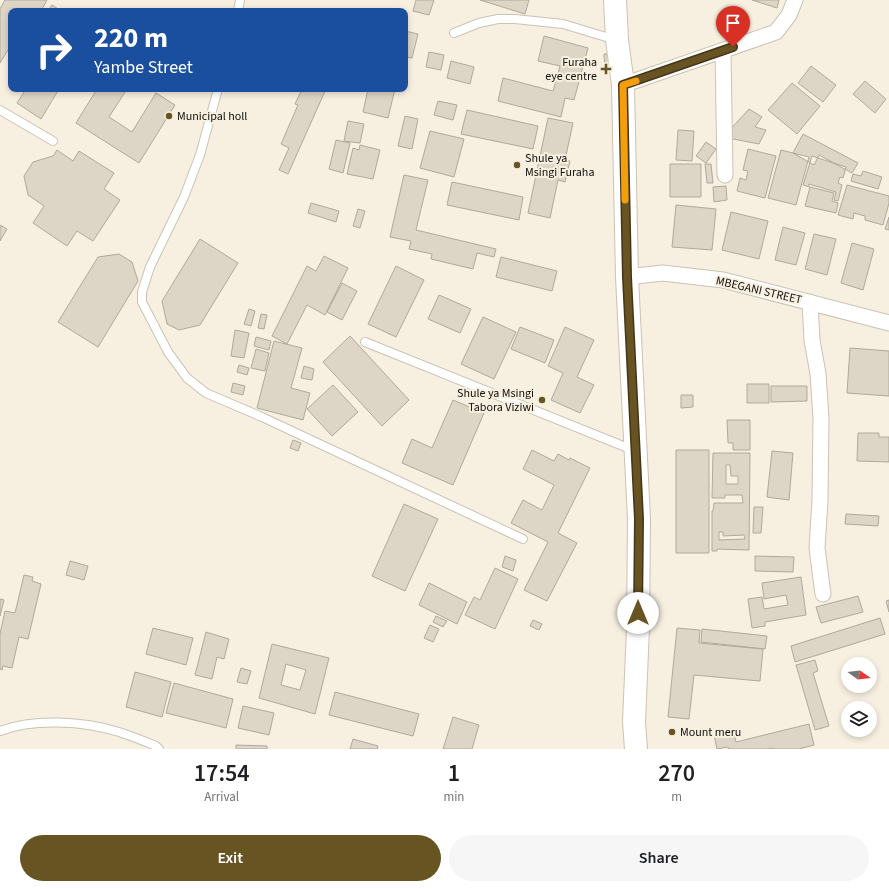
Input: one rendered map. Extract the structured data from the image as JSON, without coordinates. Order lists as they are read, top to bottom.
{
  "streets": {
    "street": ["MBEGANI STREET"]
  },
  "places": {
    "health": ["Furaha eye centre"],
    "other": [
      "Municipal holl",
      "Shule ya Msingi Furaha",
      "Shule ya Msingi Tabora Viziwi",
      "Mount meru"
    ]
  },
  "north": "right",
  "page": {
    "turn": ["220 m", "Yambe Street"],
    "eta": [
      "17:54",
      "Arrival",
      "1",
      "min",
      "270",
      "m"
    ],
    "buttons": ["Exit", "Share"]
  }
}
